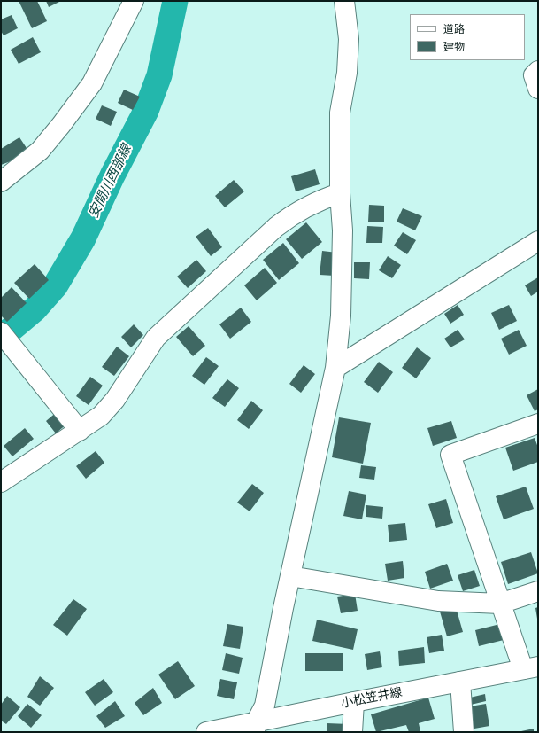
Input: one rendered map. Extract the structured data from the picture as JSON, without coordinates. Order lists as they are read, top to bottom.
{
  "streets": {
    "street": ["小松笠井線"]
  },
  "water": ["安間川西部線"],
  "legend": ["道路", "建物"]
}
